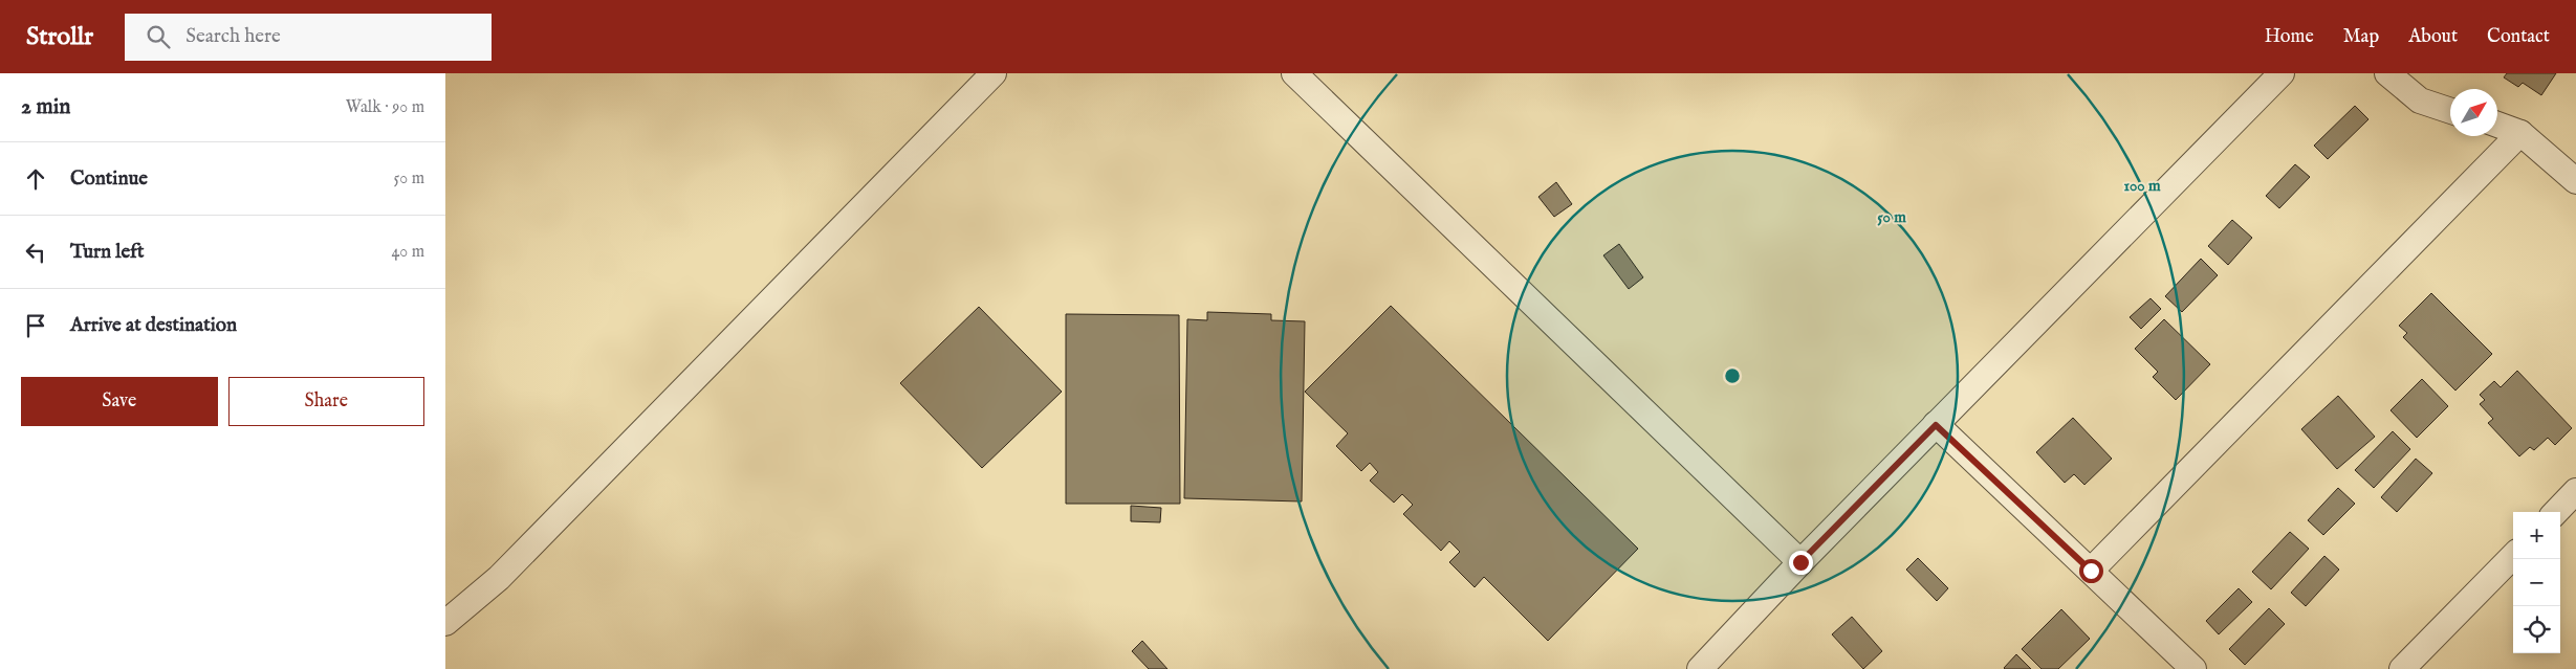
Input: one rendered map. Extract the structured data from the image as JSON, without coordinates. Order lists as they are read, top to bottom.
{
  "north": "top right",
  "page": {
    "header": "Strollr",
    "search": "Search here",
    "nav": [
      "Home",
      "Map",
      "About",
      "Contact"
    ],
    "heading": ["2 min", "Walk · 90 m"],
    "list": [
      ["Continue", "50 m"],
      ["Turn left", "40 m"],
      "Arrive at destination"
    ],
    "buttons": ["Save", "Share"],
    "map_buttons": ["+", "−"]
  },
  "rings": ["100 m", "50 m"]
}
